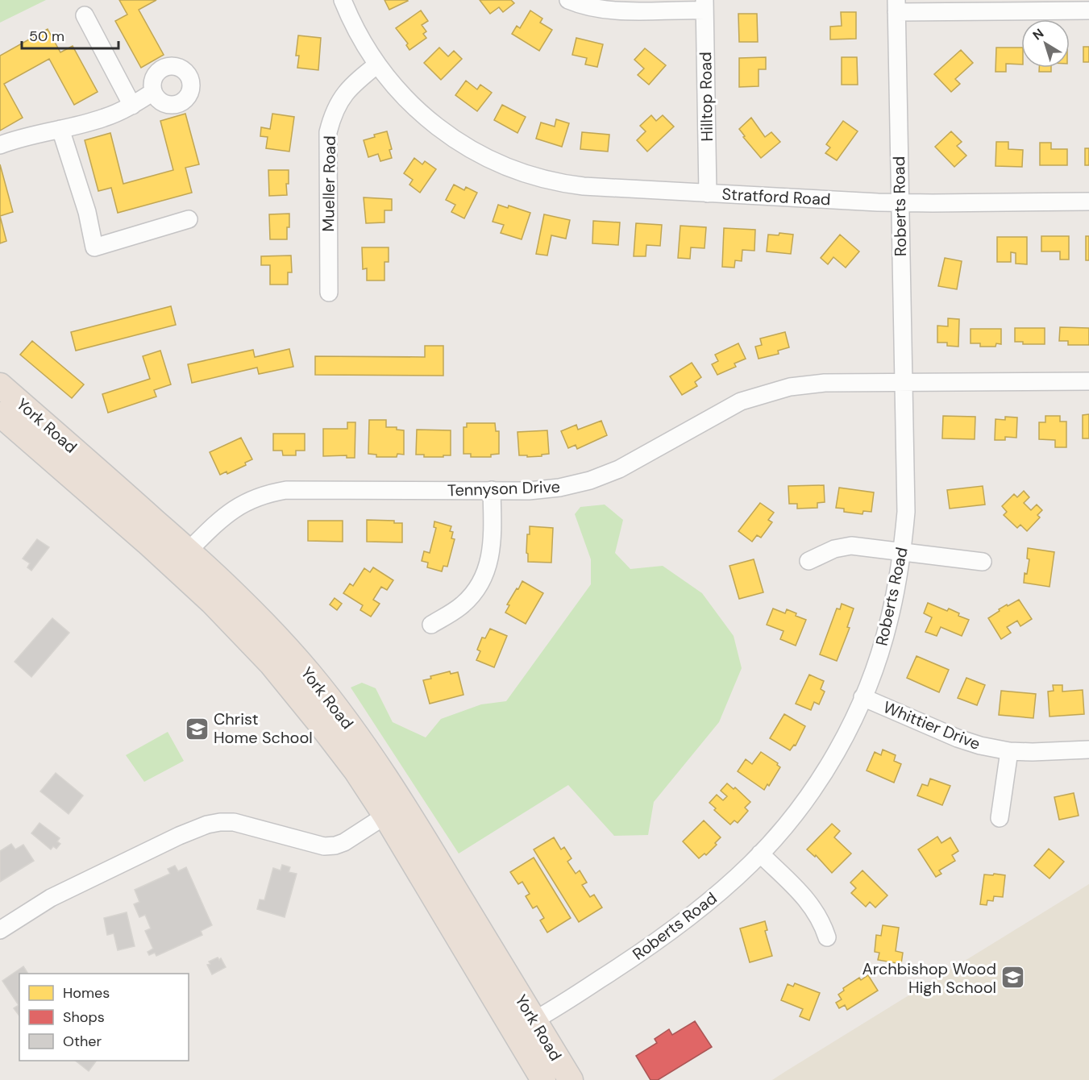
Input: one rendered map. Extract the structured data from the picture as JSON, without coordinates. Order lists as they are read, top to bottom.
{
  "streets": {
    "highway": ["York Road"],
    "street": [
      "Hilltop Road",
      "Mueller Road",
      "Stratford Road",
      "Roberts Road",
      "Tennyson Drive",
      "Whittier Drive"
    ]
  },
  "crossings": [
    ["Hilltop Road", "Stratford Road"],
    ["Mueller Road", "Stratford Road"],
    ["Stratford Road", "Roberts Road"],
    ["Roberts Road", "York Road"],
    ["Roberts Road", "Tennyson Drive"],
    ["Roberts Road", "Whittier Drive"],
    ["York Road", "Tennyson Drive"]
  ],
  "places": {
    "school or university": ["Christ Home School", "Archbishop Wood High School"]
  },
  "legend": ["Homes", "Shops", "Other"],
  "scale_bar": "50 m",
  "north": "top left"
}
